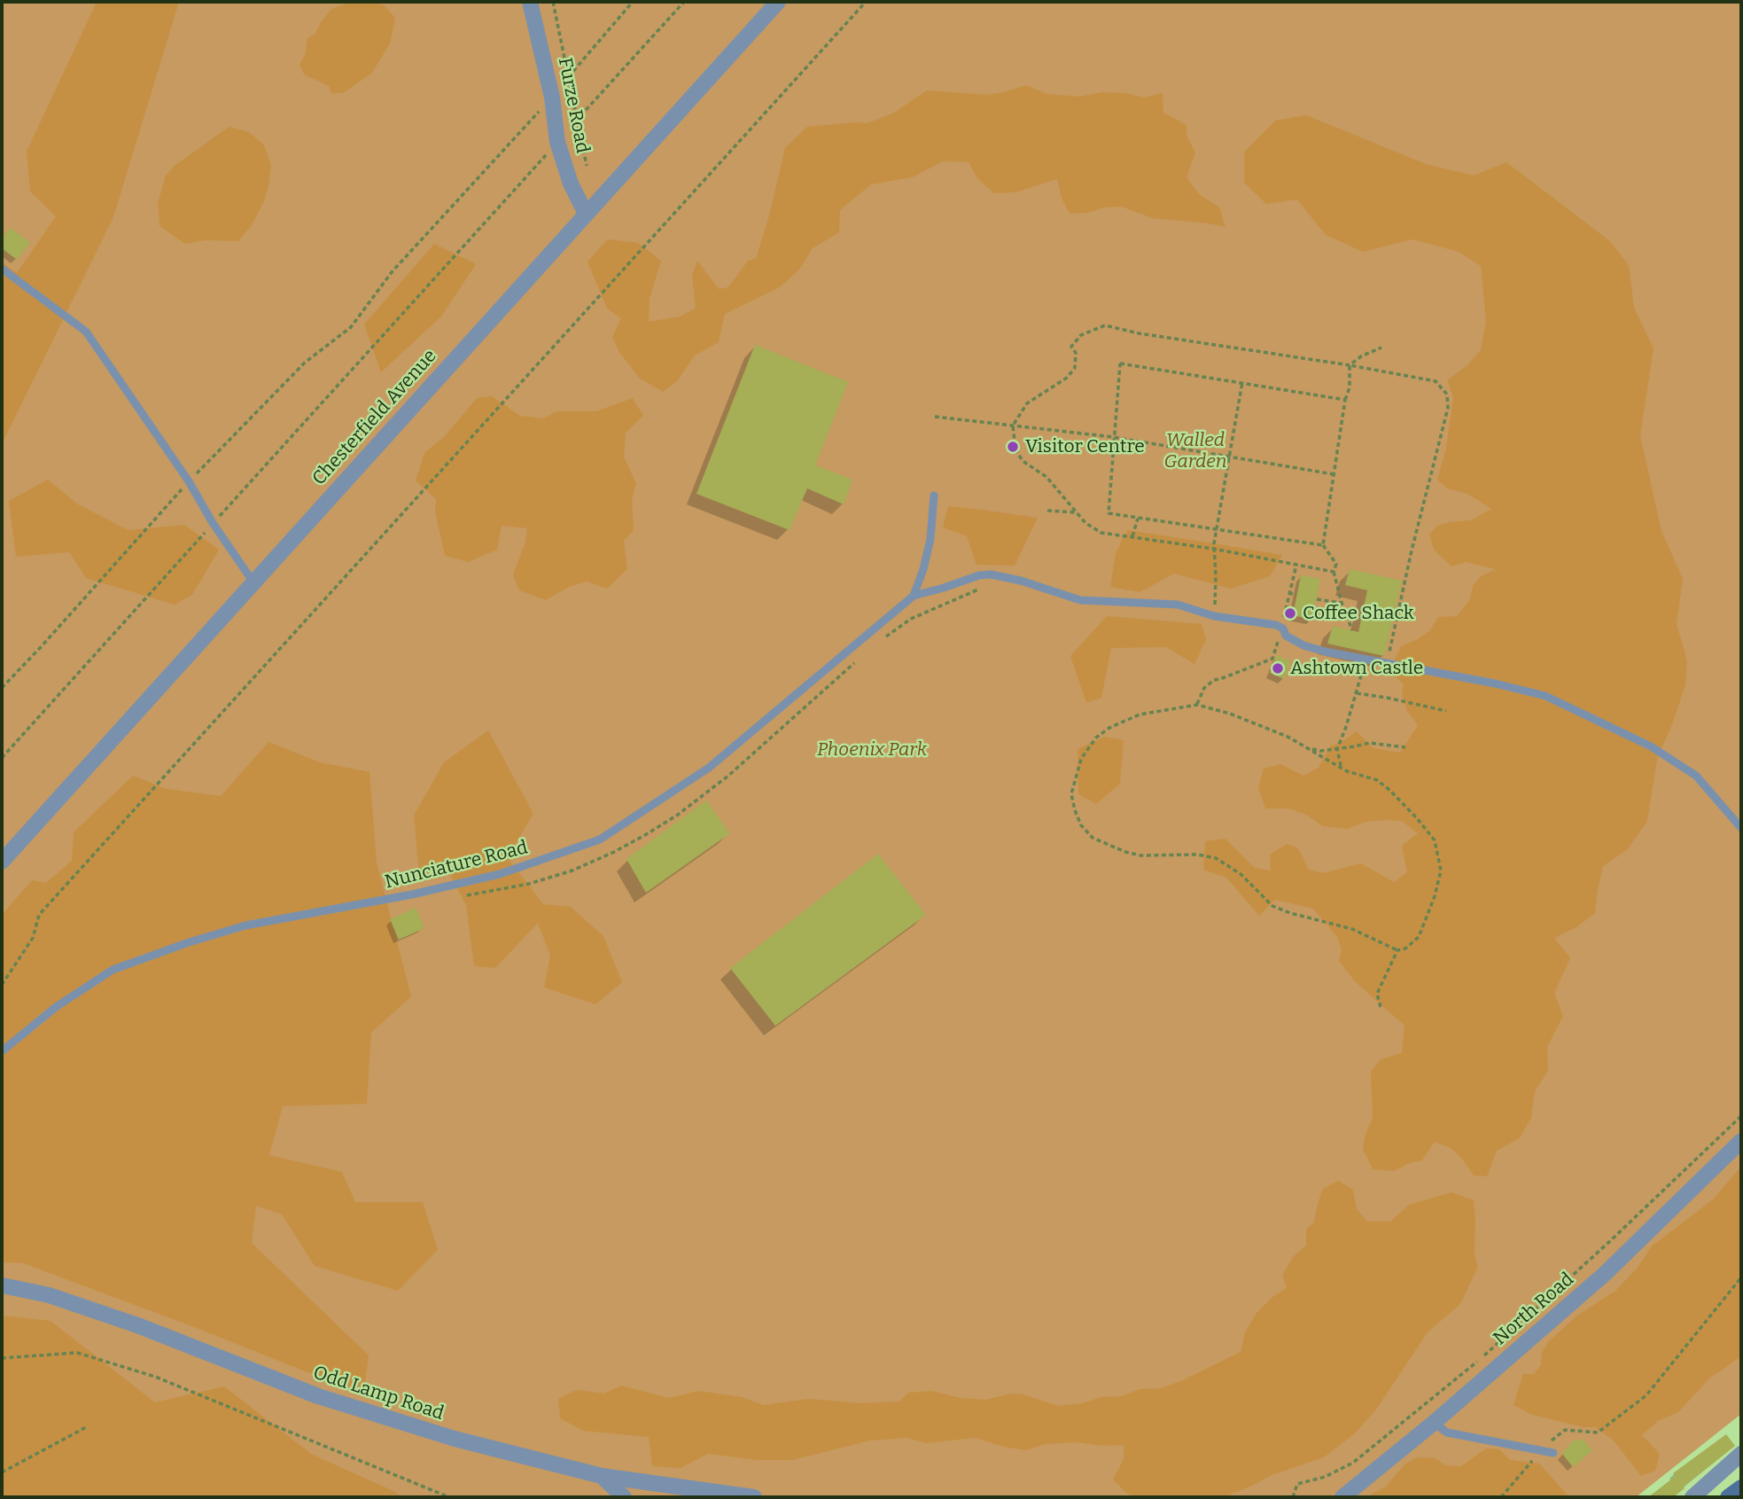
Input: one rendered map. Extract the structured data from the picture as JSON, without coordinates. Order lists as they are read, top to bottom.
{
  "streets": {
    "street": [
      "Furze Road",
      "Chesterfield Avenue",
      "North Road",
      "Odd Lamp Road"
    ],
    "lane": ["Nunciature Road"]
  },
  "crossings": [
    ["Furze Road", "Chesterfield Avenue"]
  ],
  "parks": ["Walled Garden", "Phoenix Park"],
  "places": ["Visitor Centre", "Coffee Shack", "Ashtown Castle"]
}
